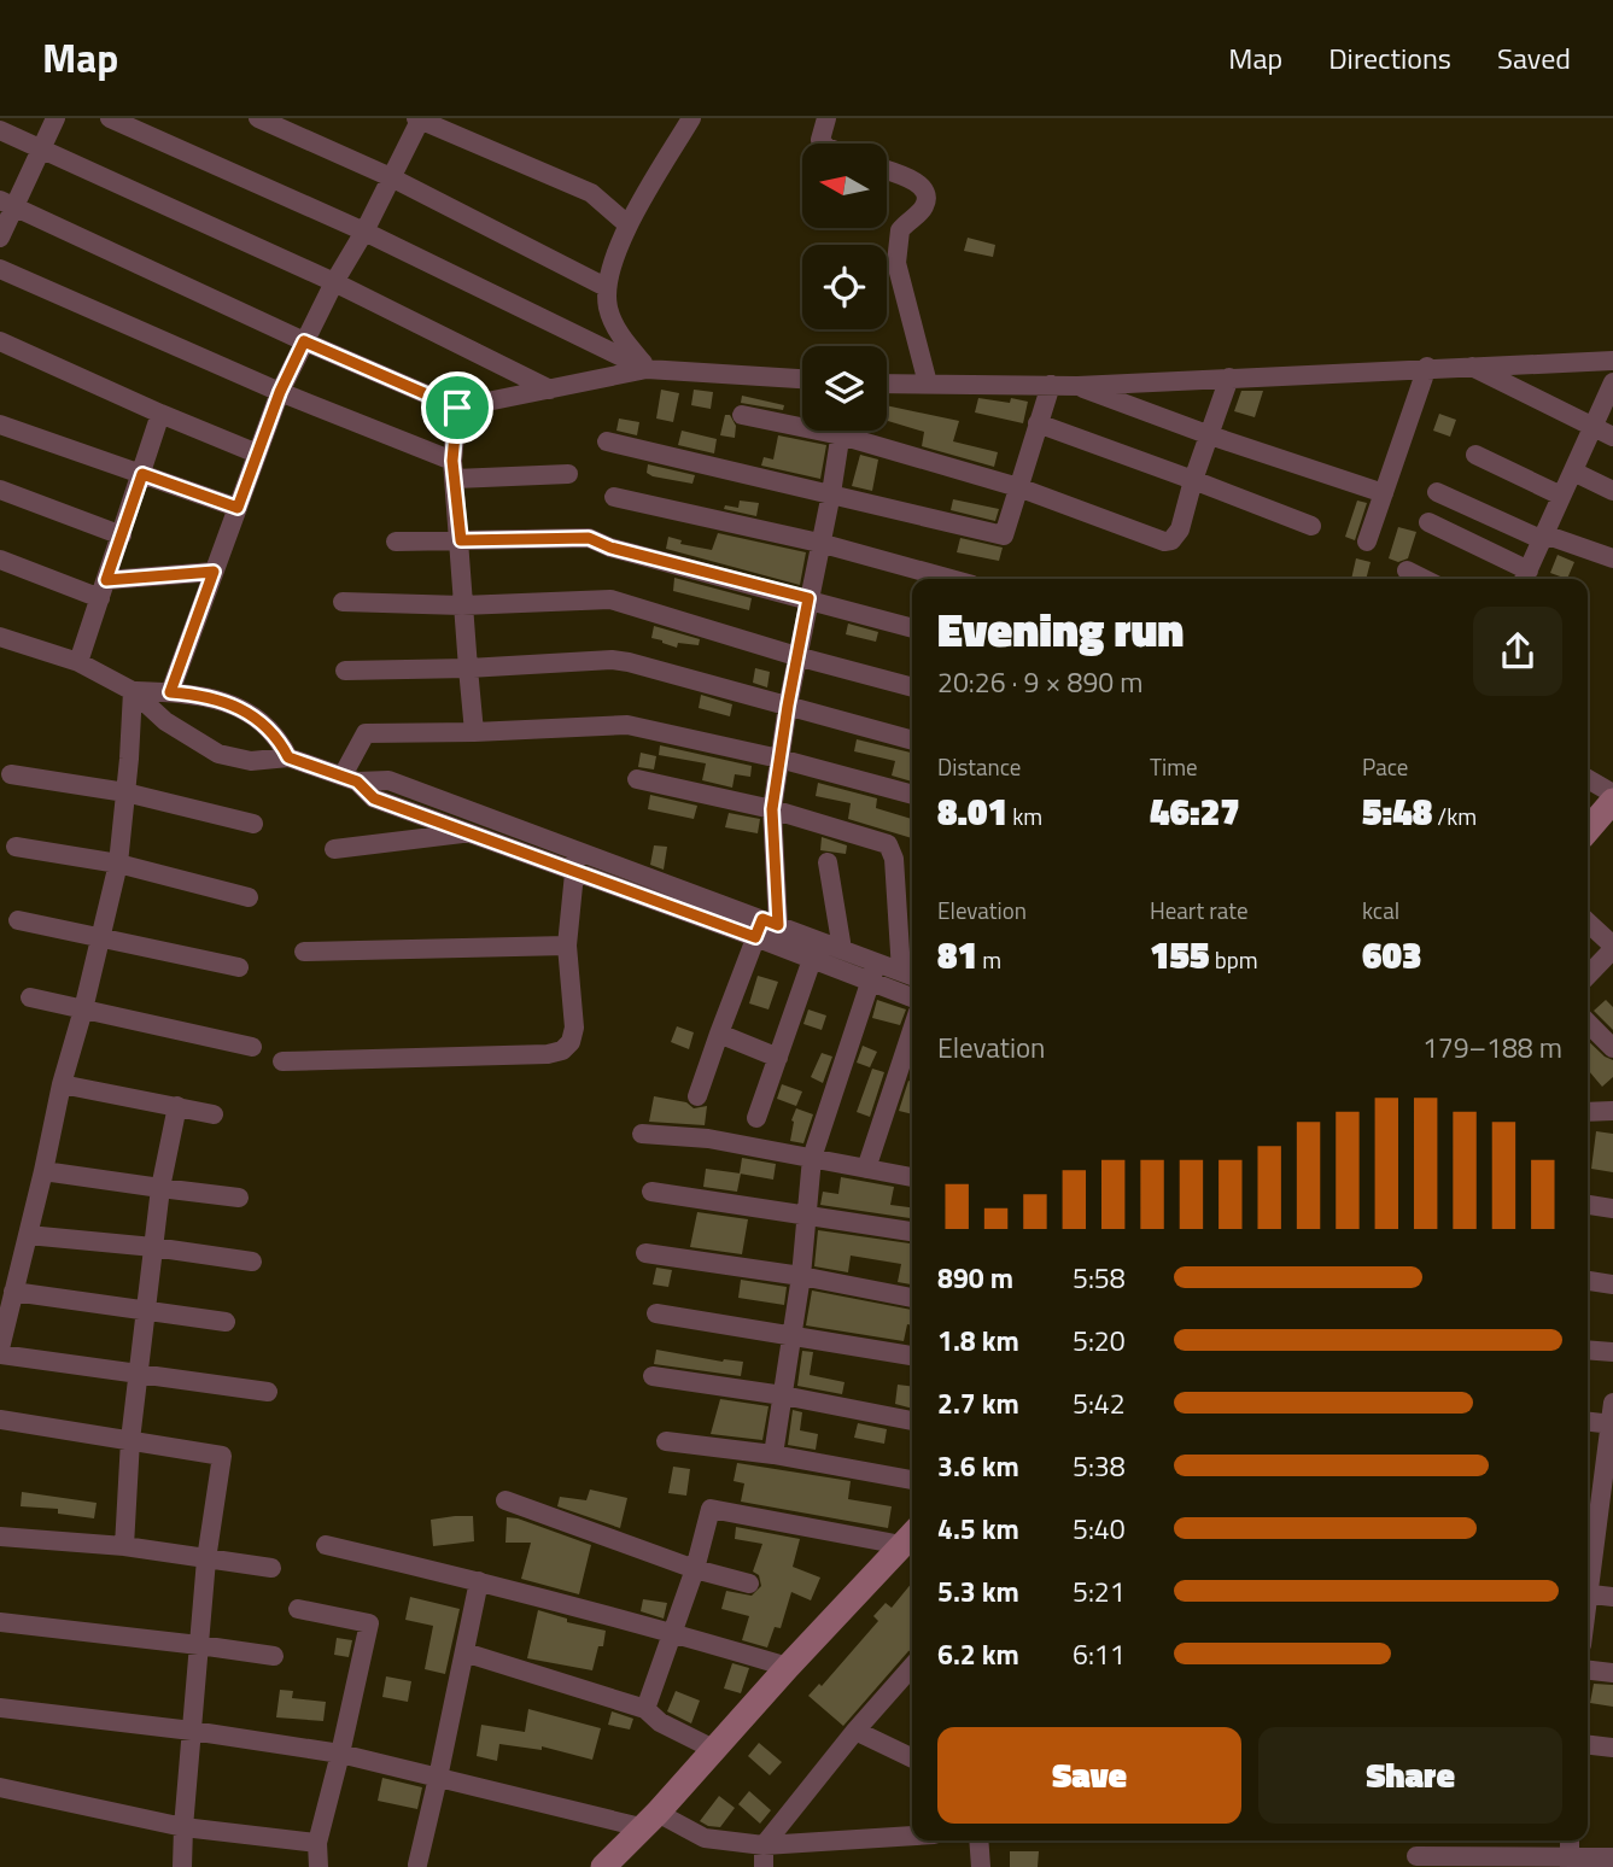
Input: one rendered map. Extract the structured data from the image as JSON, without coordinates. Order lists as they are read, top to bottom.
{
  "north": "left",
  "page": {
    "header": "Map",
    "nav": ["Map", "Directions", "Saved"],
    "heading": ["Evening run", "20:26 · 9 × 890 m"],
    "stats": [
      ["Distance", "8.01 km"],
      ["Time", "46:27"],
      ["Pace", "5:48 /km"],
      ["Elevation", "81 m"],
      ["Heart rate", "155 bpm"],
      ["kcal", "603"]
    ],
    "chart": ["Elevation", "179–188 m"],
    "list": [
      {
        "name": "890 m",
        "note": "5:58"
      },
      {
        "name": "1.8 km",
        "note": "5:20"
      },
      {
        "name": "2.7 km",
        "note": "5:42"
      },
      {
        "name": "3.6 km",
        "note": "5:38"
      },
      {
        "name": "4.5 km",
        "note": "5:40"
      },
      {
        "name": "5.3 km",
        "note": "5:21"
      },
      {
        "name": "6.2 km",
        "note": "6:11"
      }
    ],
    "buttons": ["Save", "Share"]
  }
}
